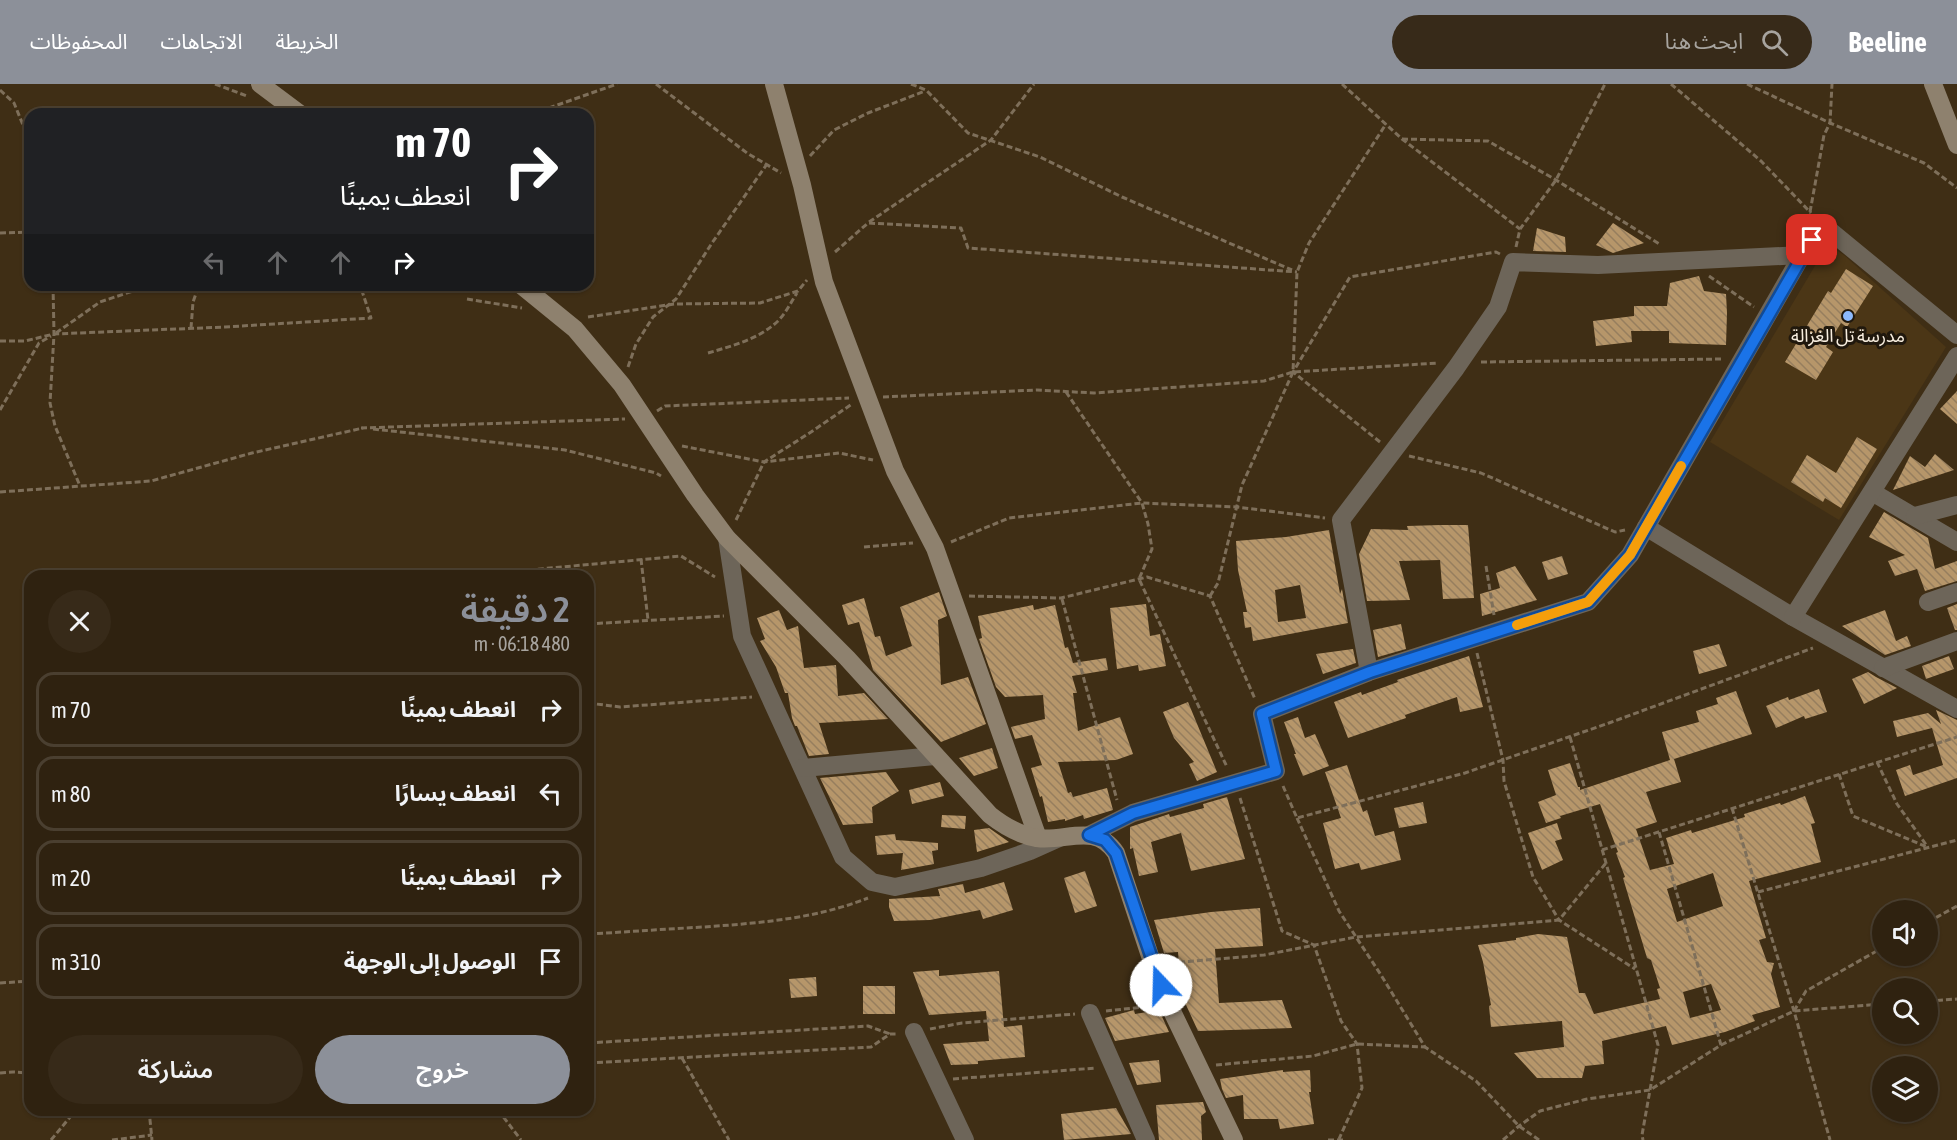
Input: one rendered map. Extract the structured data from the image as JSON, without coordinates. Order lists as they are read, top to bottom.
{
  "places": ["مدرسة تل الغزالة"],
  "page": {
    "header": "Beeline",
    "search": "ابحث هنا",
    "nav": ["الخريطة", "الاتجاهات", "المحفوظات"],
    "turn": ["70 m", "انعطف يمينًا"],
    "heading": ["2 دقيقة", "480 m · 06:18"],
    "list": [
      {
        "name": "انعطف يمينًا",
        "value": "70 m"
      },
      {
        "name": "انعطف يسارًا",
        "value": "80 m"
      },
      {
        "name": "انعطف يمينًا",
        "value": "20 m"
      },
      {
        "name": "الوصول إلى الوجهة",
        "value": "310 m"
      }
    ],
    "buttons": ["خروج", "مشاركة"]
  }
}
